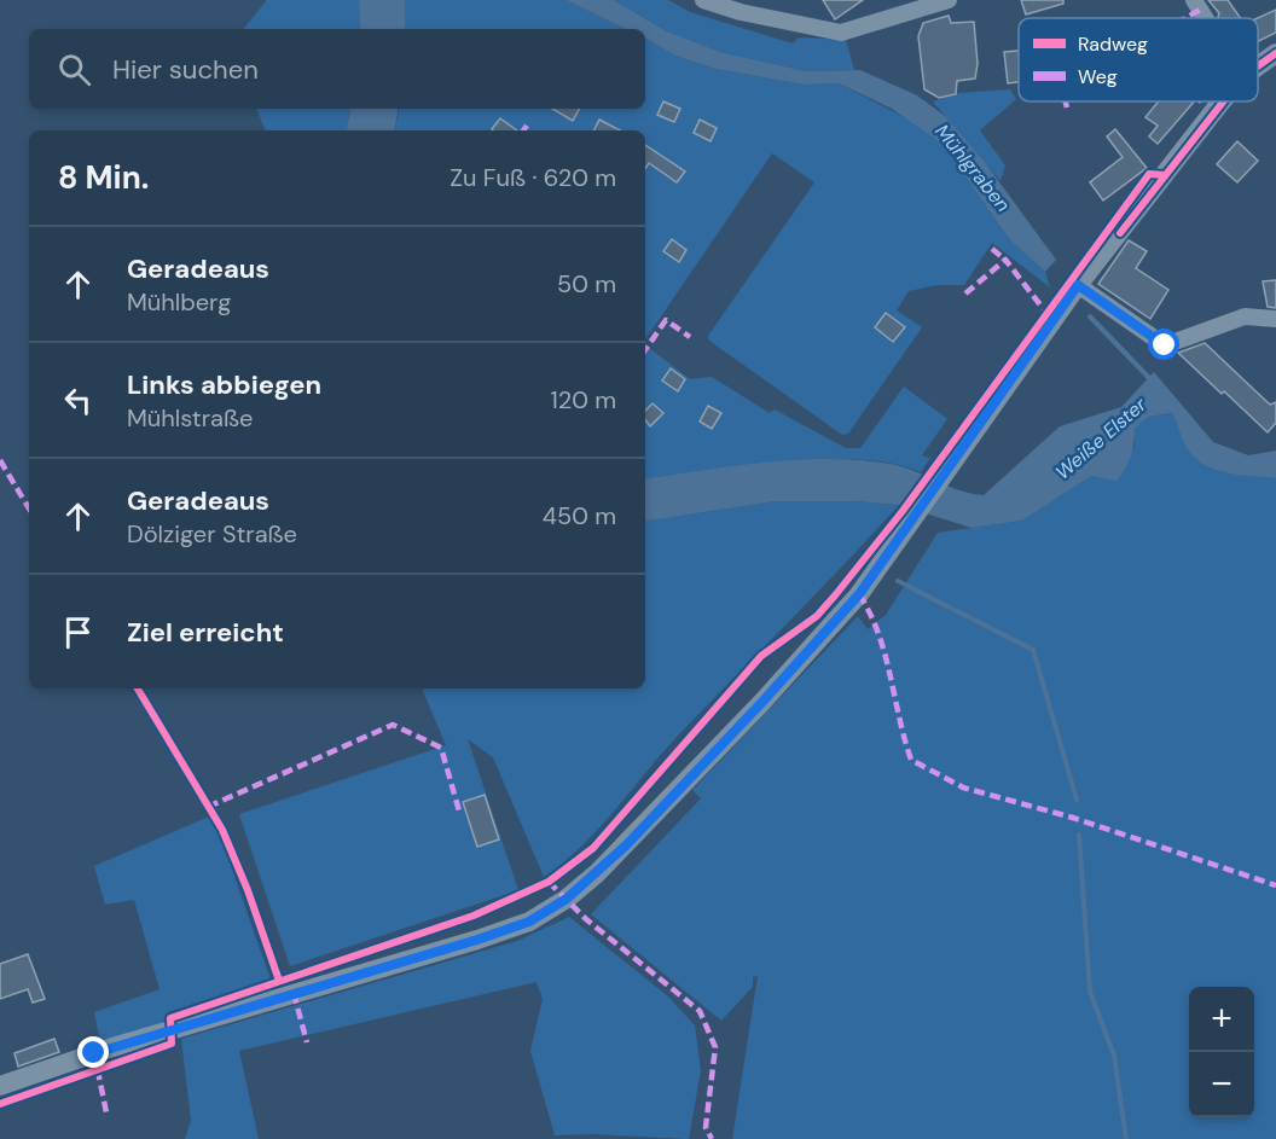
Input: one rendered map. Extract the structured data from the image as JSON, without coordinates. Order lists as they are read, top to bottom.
{
  "water": ["Mühlgraben", "Weiße Elster"],
  "legend": ["Radweg", "Weg"],
  "page": {
    "search": "Hier suchen",
    "heading": ["8 Min.", "Zu Fuß · 620 m"],
    "list": [
      ["Geradeaus", "Mühlberg", "50 m"],
      ["Links abbiegen", "Mühlstraße", "120 m"],
      ["Geradeaus", "Dölziger Straße", "450 m"],
      "Ziel erreicht"
    ],
    "map_buttons": ["+", "−"]
  }
}
